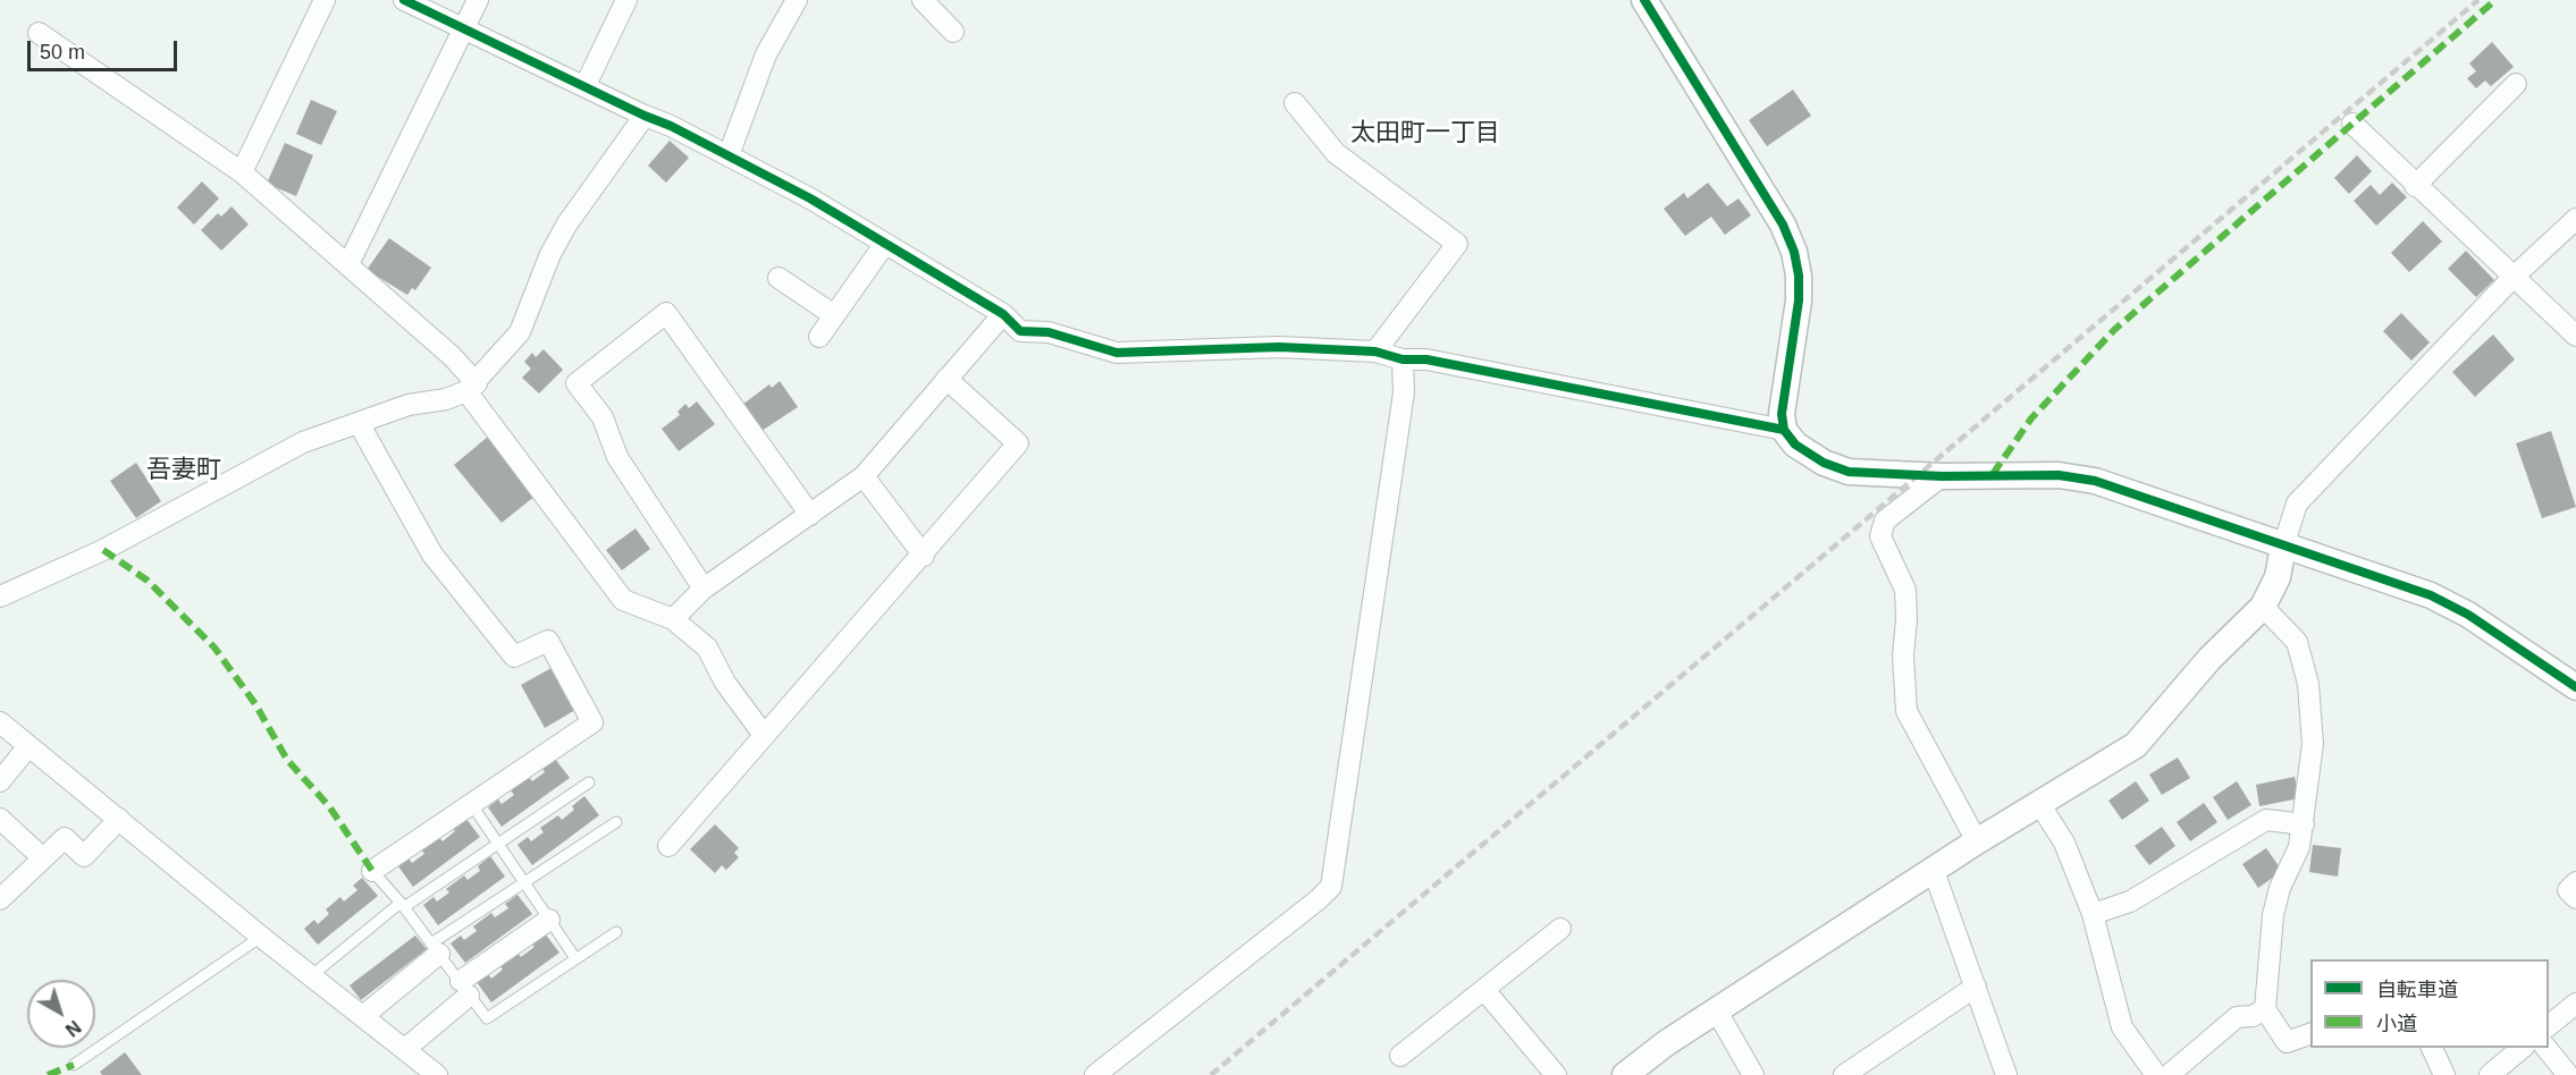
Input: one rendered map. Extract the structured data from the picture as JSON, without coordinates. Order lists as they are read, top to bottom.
{
  "districts": ["太田町一丁目", "吾妻町"],
  "legend": ["自転車道", "小道"],
  "scale_bar": "50 m",
  "north": "bottom right"
}
